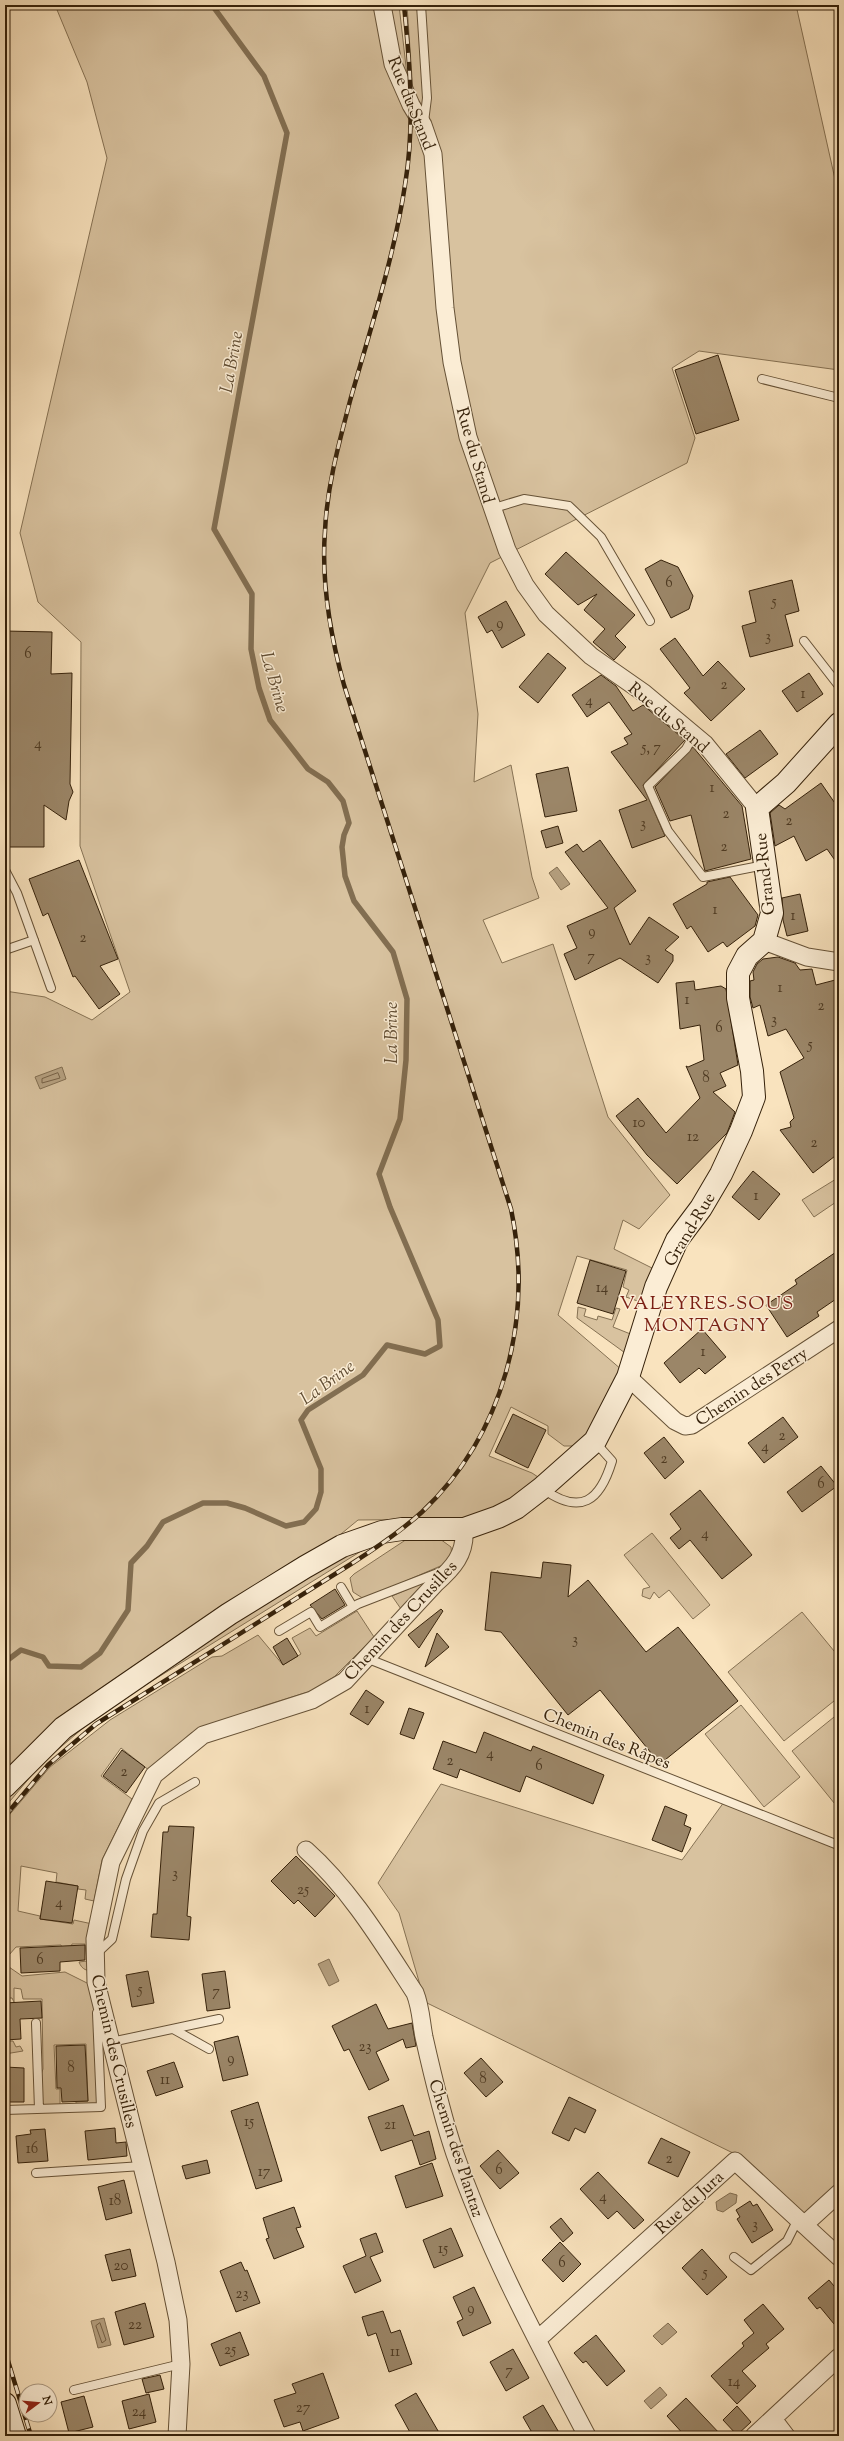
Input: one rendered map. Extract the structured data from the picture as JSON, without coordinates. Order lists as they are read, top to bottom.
{
  "streets": {
    "street": [
      "Rue du Stand",
      "Grand-Rue",
      "Chemin des Perry",
      "Chemin des Crusilles",
      "Chemin des Plantaz",
      "Rue du Jura"
    ],
    "lane": ["Chemin des Râpes"]
  },
  "crossings": [
    ["Rue du Stand", "Grand-Rue"],
    ["Grand-Rue", "Chemin des Perry"],
    ["Grand-Rue", "Chemin des Crusilles"],
    ["Chemin des Crusilles", "Chemin des Râpes"],
    ["Chemin des Plantaz", "Rue du Jura"]
  ],
  "districts": ["VALEYRES-SOUS MONTAGNY"],
  "water": ["La Brine"],
  "house_numbers": [
    "6",
    "5",
    "9",
    "3",
    "6",
    "2",
    "1",
    "4",
    "4",
    "5, 7",
    "1",
    "2",
    "2",
    "3",
    "2",
    "1",
    "1",
    "9",
    "2",
    "7",
    "3",
    "1",
    "1",
    "2",
    "3",
    "6",
    "5",
    "8",
    "10",
    "12",
    "2",
    "1",
    "14",
    "1",
    "2",
    "4",
    "2",
    "6",
    "4",
    "3",
    "1",
    "4",
    "2",
    "6",
    "2",
    "3",
    "25",
    "4",
    "6",
    "5",
    "7",
    "23",
    "9",
    "8",
    "8",
    "11",
    "15",
    "21",
    "16",
    "2",
    "6",
    "17",
    "4",
    "18",
    "3",
    "15",
    "6",
    "20",
    "5",
    "23",
    "9",
    "22",
    "25",
    "11",
    "7",
    "14",
    "27",
    "24"
  ],
  "north": "right"
}
